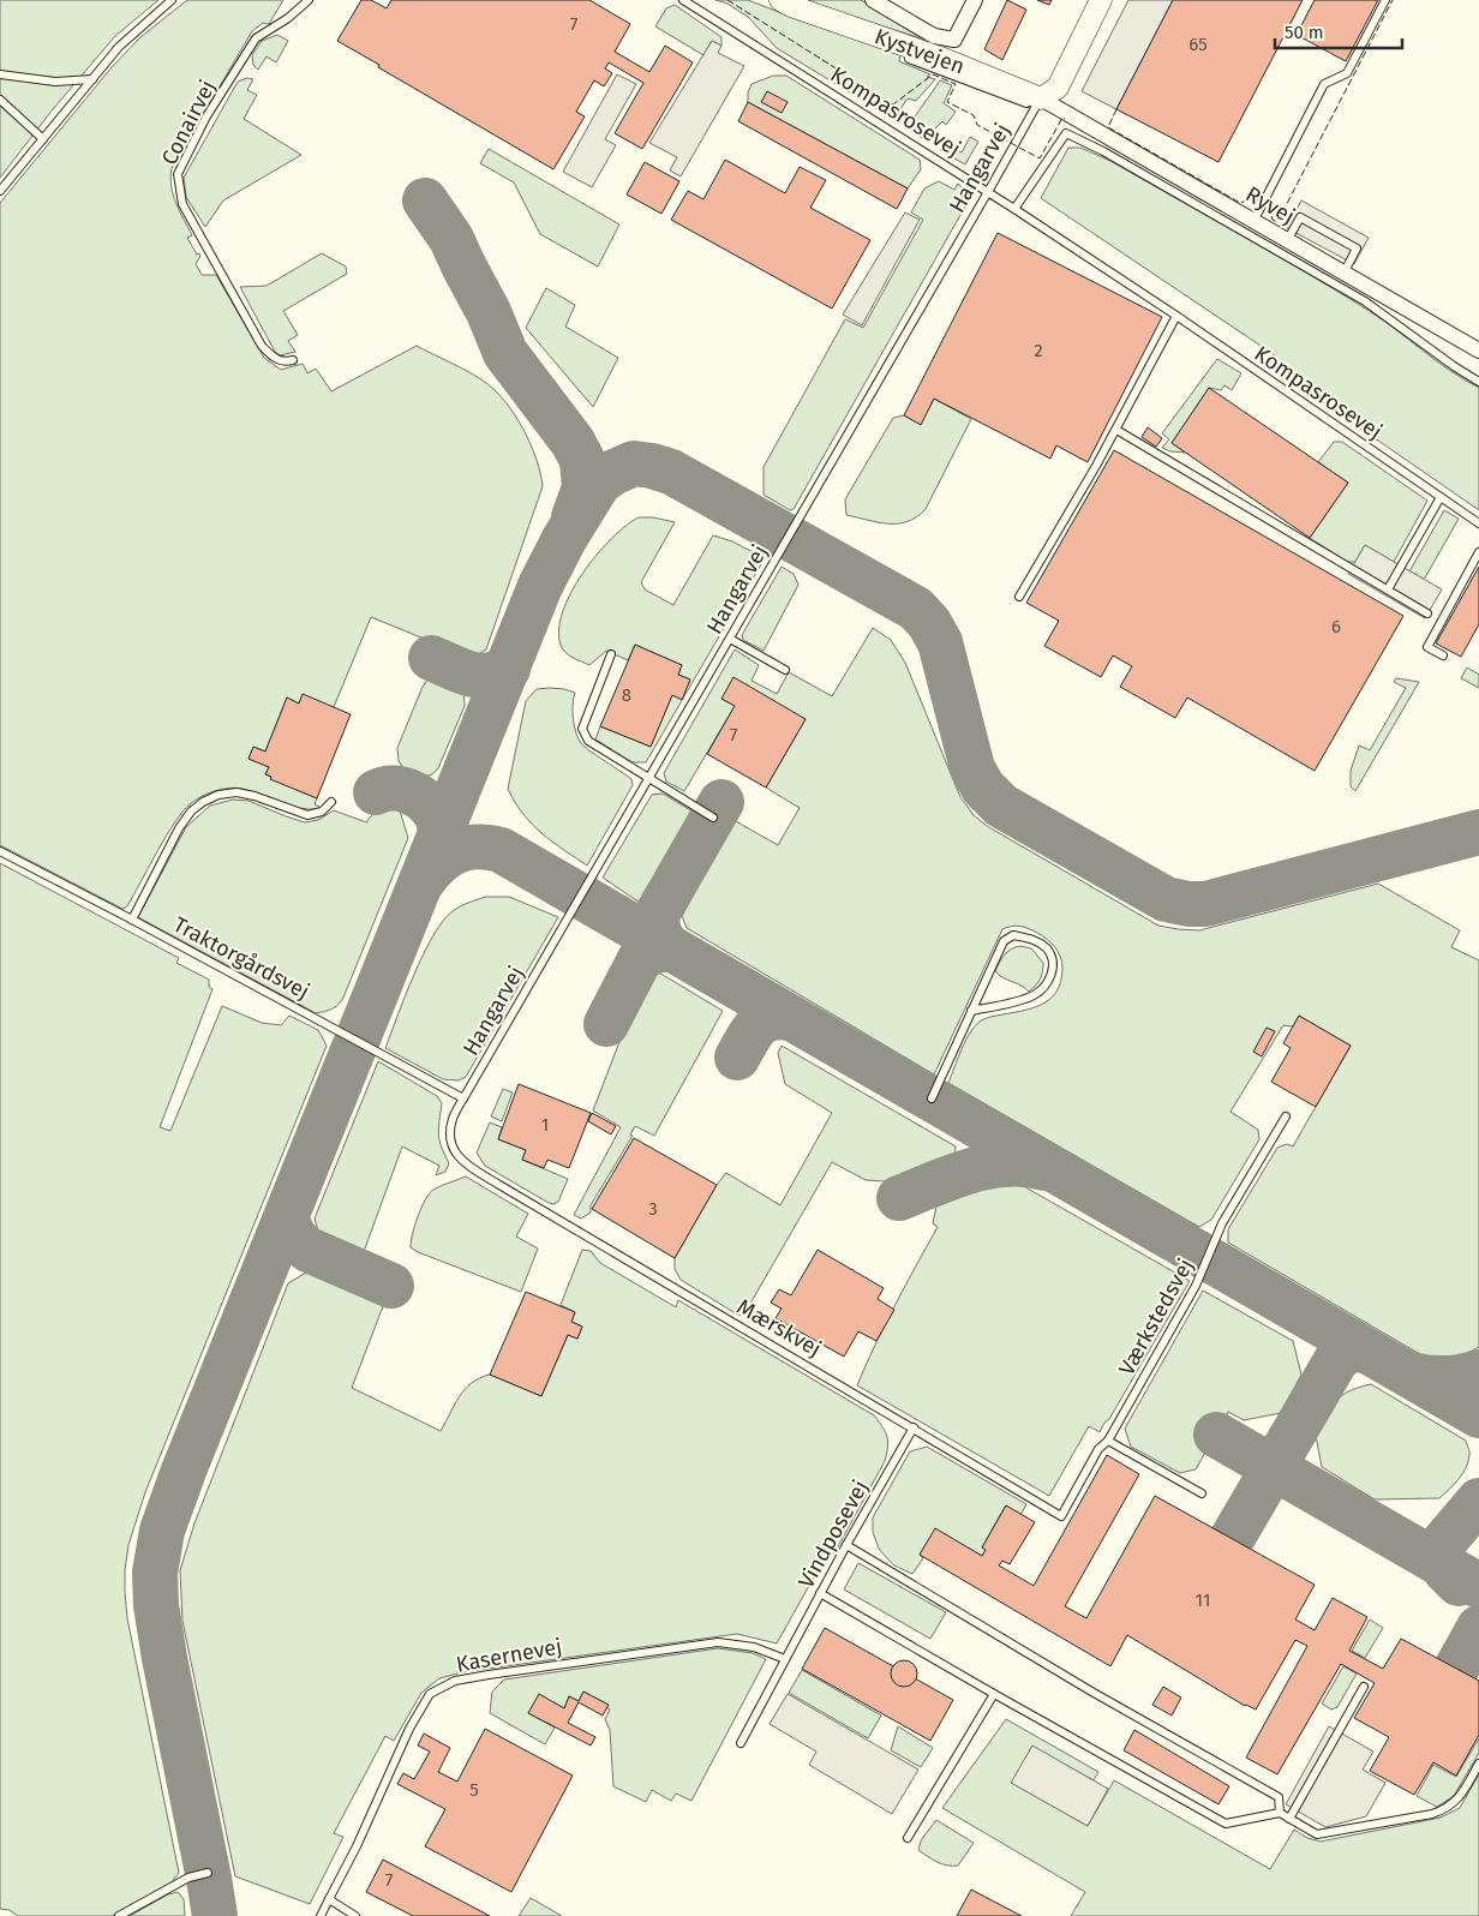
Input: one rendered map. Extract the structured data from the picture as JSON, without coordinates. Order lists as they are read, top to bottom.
{
  "streets": {
    "street": ["Kystvejen", "Ryvej"],
    "lane": [
      "Kompasrosevej",
      "Conairvej",
      "Hangarvej",
      "Traktorgårdsvej",
      "Værkstedsvej",
      "Mærskvej",
      "Vindposevej",
      "Kasernevej"
    ]
  },
  "crossings": [
    ["Kystvejen", "Hangarvej"],
    ["Kystvejen", "Ryvej"],
    ["Kompasrosevej", "Hangarvej"],
    ["Hangarvej", "Ryvej"],
    ["Hangarvej", "Traktorgårdsvej"],
    ["Hangarvej", "Mærskvej"],
    ["Traktorgårdsvej", "Mærskvej"],
    ["Værkstedsvej", "Mærskvej"],
    ["Mærskvej", "Vindposevej"],
    ["Vindposevej", "Kasernevej"]
  ],
  "house_numbers": [
    "7",
    "65",
    "2",
    "6",
    "8",
    "7",
    "1",
    "3",
    "11",
    "5",
    "7"
  ],
  "scale_bar": "50 m"
}
